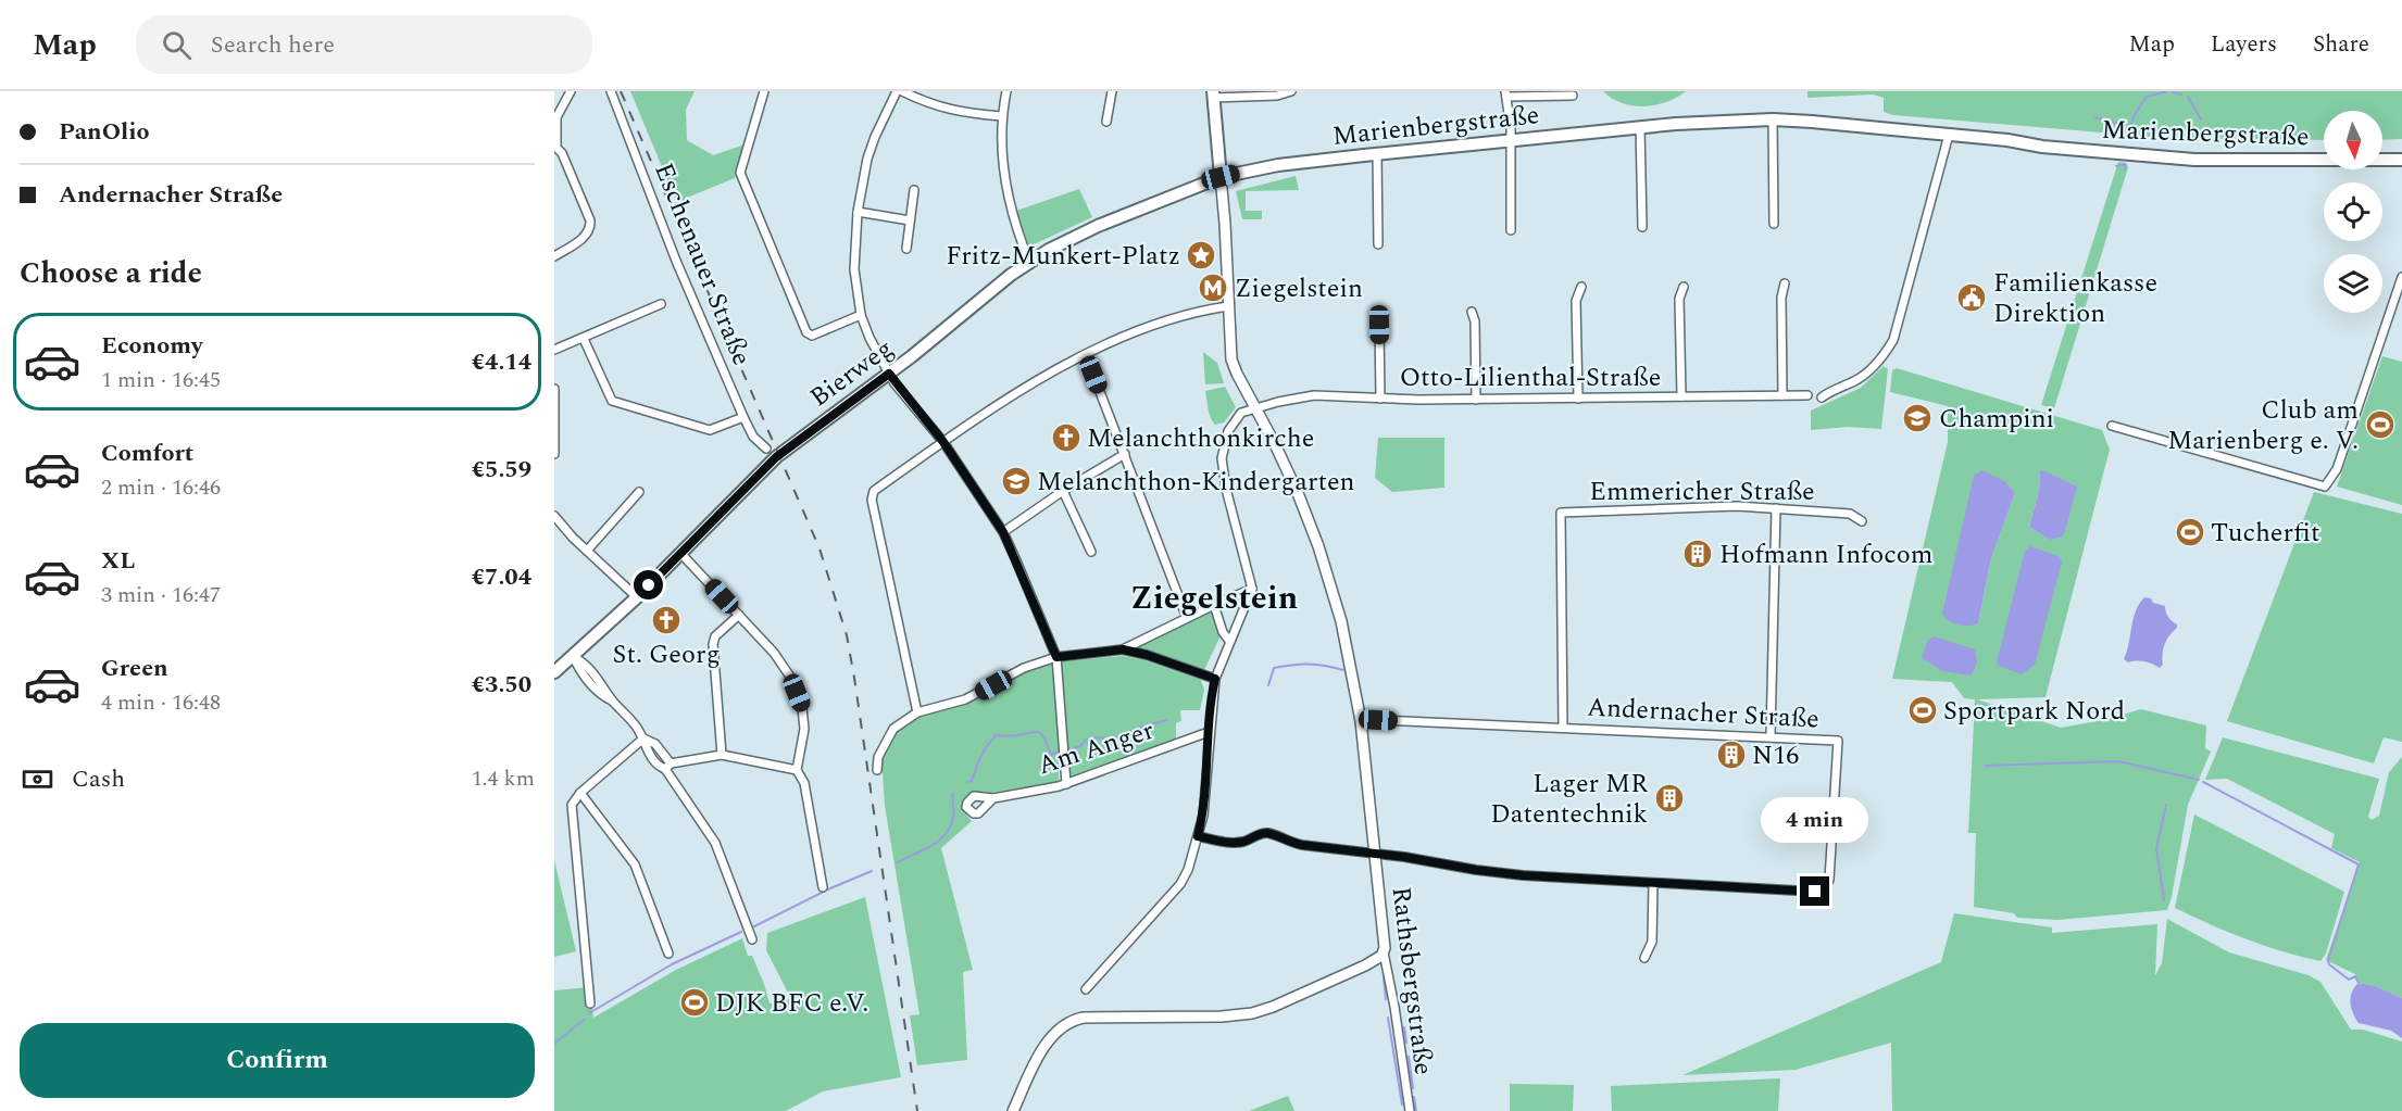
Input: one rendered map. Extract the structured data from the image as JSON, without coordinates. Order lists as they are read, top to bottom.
{
  "streets": {
    "main road": ["Marienbergstraße", "Bierweg"],
    "street": [
      "Eschenauer Straße",
      "Otto-Lilienthal-Straße",
      "Emmericher Straße",
      "Andernacher Straße",
      "Am Anger",
      "Rathsbergstraße"
    ]
  },
  "crossings": [
    ["Marienbergstraße", "Bierweg"],
    ["Marienbergstraße", "Rathsbergstraße"],
    ["Bierweg", "Rathsbergstraße"],
    ["Otto-Lilienthal-Straße", "Rathsbergstraße"],
    ["Emmericher Straße", "Andernacher Straße"],
    ["Andernacher Straße", "Rathsbergstraße"]
  ],
  "districts": ["Ziegelstein"],
  "places": {
    "place": ["Fritz-Munkert-Platz"],
    "metro station": ["Ziegelstein"],
    "public building": ["Familienkasse Direktion"],
    "school or university": ["Champini", "Melanchthon-Kindergarten"],
    "sports": [
      "Club am Marienberg e. V.",
      "Tucherfit",
      "Sportpark Nord",
      "DJK BFC e.V."
    ],
    "church": ["Melanchthonkirche", "St. Georg"],
    "building": ["Hofmann Infocom", "N16", "Lager MR Datentechnik"]
  },
  "north": "bottom",
  "page": {
    "header": "Map",
    "search": "Search here",
    "nav": ["Map", "Layers", "Share"],
    "banner": ["PanOlio", "Andernacher Straße"],
    "heading": "Choose a ride",
    "list": [
      {
        "name": "Economy",
        "note": "1 min · 16:45",
        "value": "€4.14"
      },
      {
        "name": "Comfort",
        "note": "2 min · 16:46",
        "value": "€5.59"
      },
      {
        "name": "XL",
        "note": "3 min · 16:47",
        "value": "€7.04"
      },
      {
        "name": "Green",
        "note": "4 min · 16:48",
        "value": "€3.50"
      }
    ],
    "pay": ["Cash", "1.4 km"],
    "bubble": "4 min",
    "buttons": "Confirm"
  }
}
